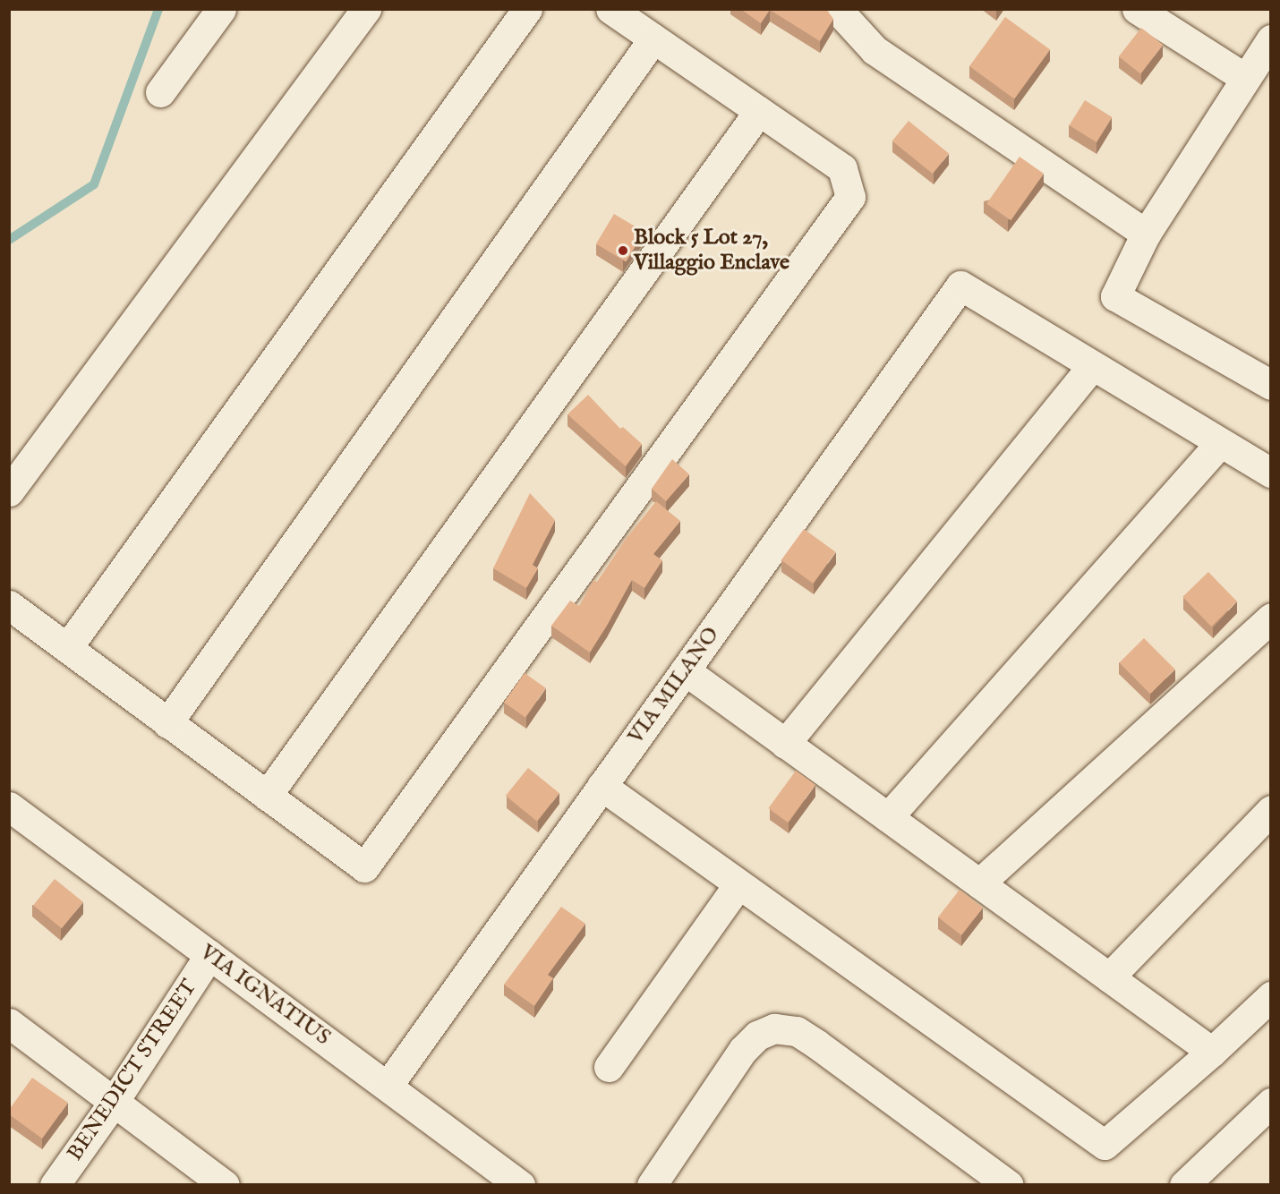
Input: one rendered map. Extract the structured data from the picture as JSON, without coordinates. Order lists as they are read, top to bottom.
{
  "streets": {
    "street": ["VIA MILANO", "VIA IGNATIUS", "BENEDICT STREET"]
  },
  "crossings": [
    ["VIA MILANO", "VIA IGNATIUS"],
    ["VIA IGNATIUS", "BENEDICT STREET"]
  ],
  "places": ["Block 5 Lot 27, Villaggio Enclave"]
}
